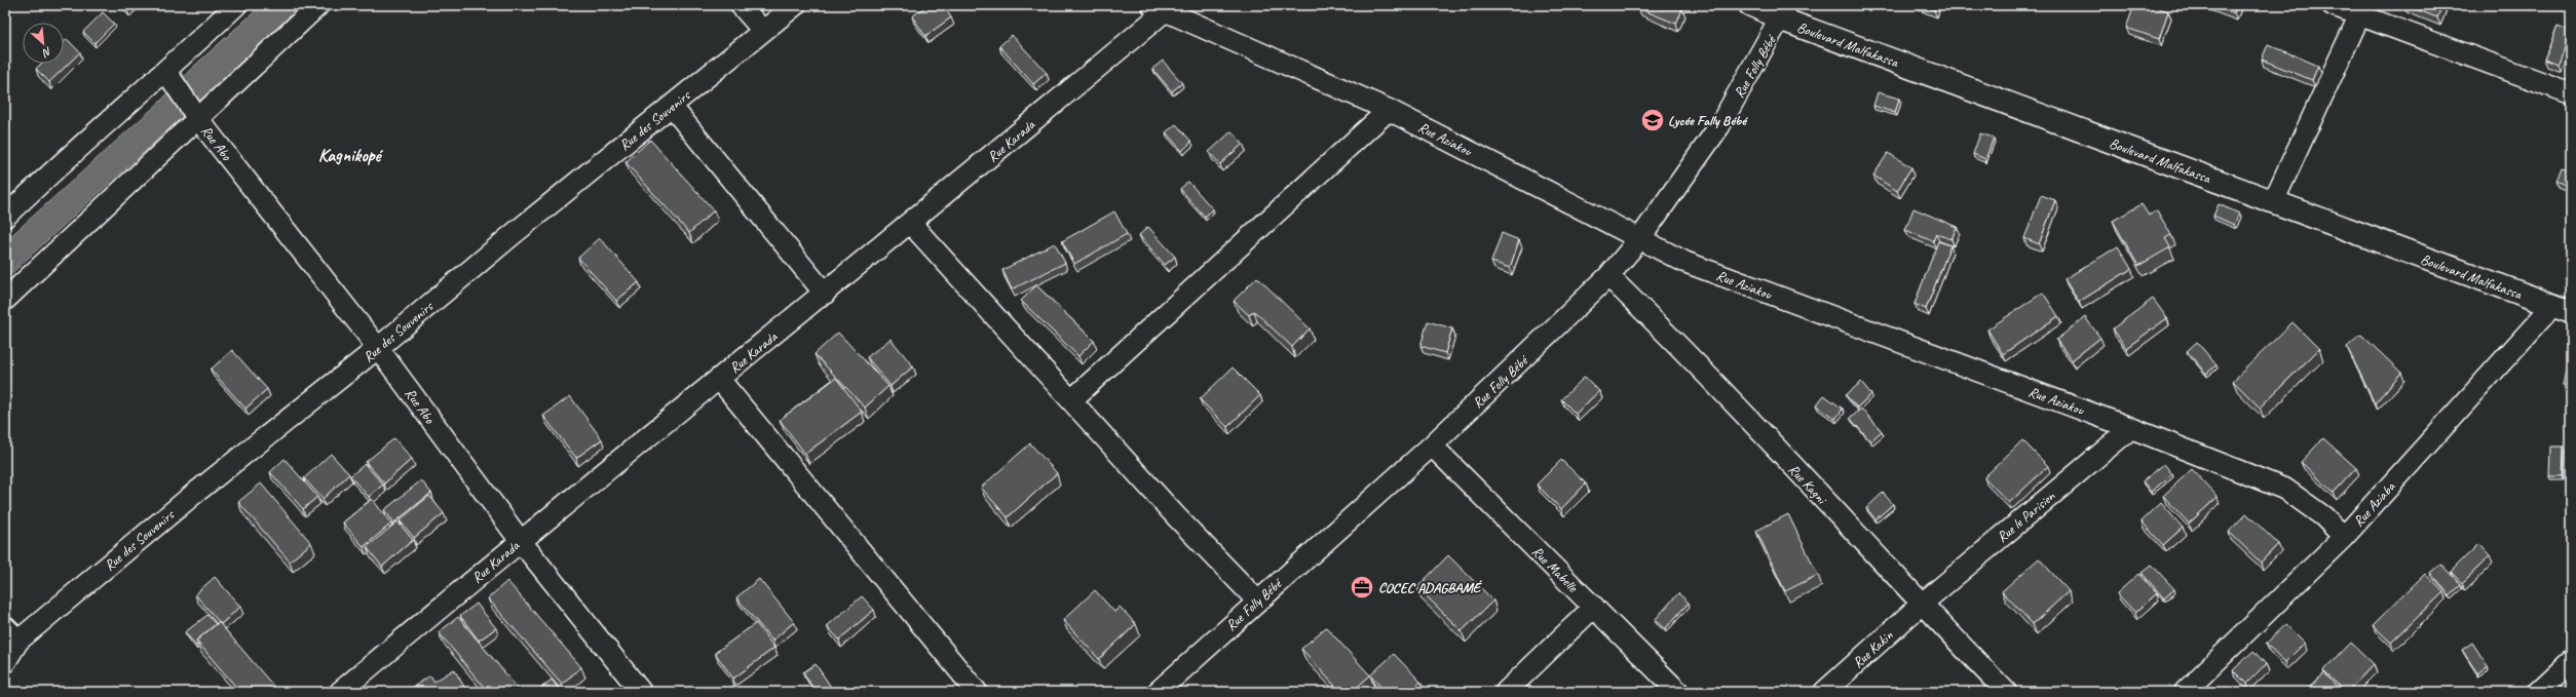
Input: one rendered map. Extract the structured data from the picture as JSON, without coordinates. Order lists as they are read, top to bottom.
{
  "streets": {
    "street": [
      "Boulevard Malfakassa",
      "Rue Folly Bébé",
      "Rue des Souvenirs",
      "Rue Aziakou",
      "Rue Karada",
      "Rue Abo",
      "Rue Kagni",
      "Rue Aziaba",
      "Rue le Parisien",
      "Rue Mabelle",
      "Rue Kakin"
    ]
  },
  "crossings": [
    ["Boulevard Malfakassa", "Rue Folly Bébé"],
    ["Boulevard Malfakassa", "Rue Aziaba"],
    ["Rue Folly Bébé", "Rue Aziakou"],
    ["Rue Folly Bébé", "Rue Kagni"],
    ["Rue Folly Bébé", "Rue Mabelle"],
    ["Rue des Souvenirs", "Rue Abo"],
    ["Rue Aziakou", "Rue Karada"],
    ["Rue Aziakou", "Rue Aziaba"],
    ["Rue Aziakou", "Rue le Parisien"],
    ["Rue Karada", "Rue Abo"],
    ["Rue Kagni", "Rue le Parisien"],
    ["Rue Kagni", "Rue Kakin"],
    ["Rue le Parisien", "Rue Kakin"]
  ],
  "districts": ["Kagnikopé"],
  "places": {
    "school or university": ["Lycée Fally Bébé"],
    "office": ["COCEC ADAGBAMÉ"]
  },
  "north": "bottom right"
}
